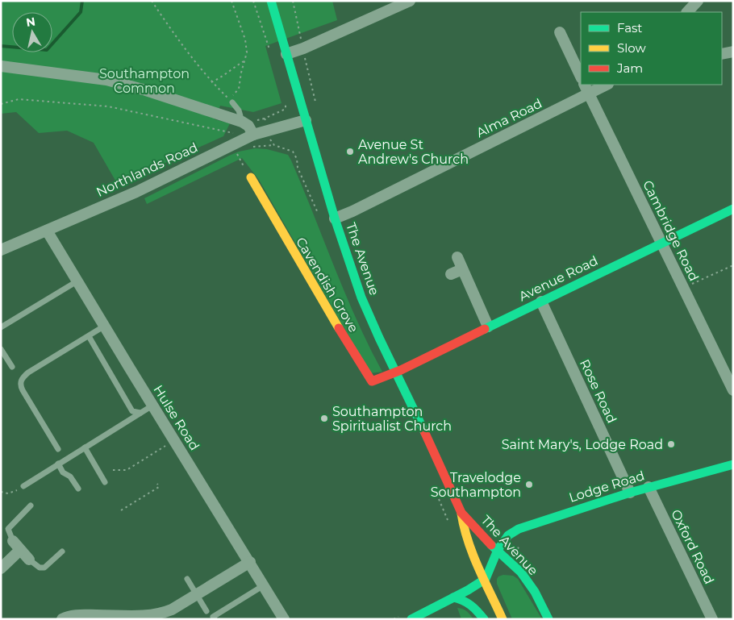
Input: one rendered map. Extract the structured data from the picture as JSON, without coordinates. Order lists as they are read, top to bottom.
{
  "streets": {
    "street": [
      "Alma Road",
      "Northlands Road",
      "Cambridge Road",
      "The Avenue",
      "Avenue Road",
      "Cavendish Grove",
      "Rose Road",
      "Hulse Road",
      "Lodge Road",
      "Oxford Road"
    ]
  },
  "crossings": [
    ["Alma Road", "Cambridge Road"],
    ["Alma Road", "The Avenue"],
    ["Northlands Road", "The Avenue"],
    ["Northlands Road", "Hulse Road"],
    ["Cambridge Road", "Avenue Road"],
    ["The Avenue", "Avenue Road"],
    ["The Avenue", "Cavendish Grove"],
    ["The Avenue", "Lodge Road"],
    ["Avenue Road", "Cavendish Grove"],
    ["Avenue Road", "Rose Road"],
    ["Rose Road", "Lodge Road"],
    ["Lodge Road", "Oxford Road"]
  ],
  "parks": ["Southampton Common"],
  "places": [
    "Avenue St Andrew's Church",
    "Southampton Spiritualist Church",
    "Saint Mary's, Lodge Road",
    "Travelodge Southampton"
  ],
  "legend": ["Fast", "Slow", "Jam"],
  "north": "top"
}
